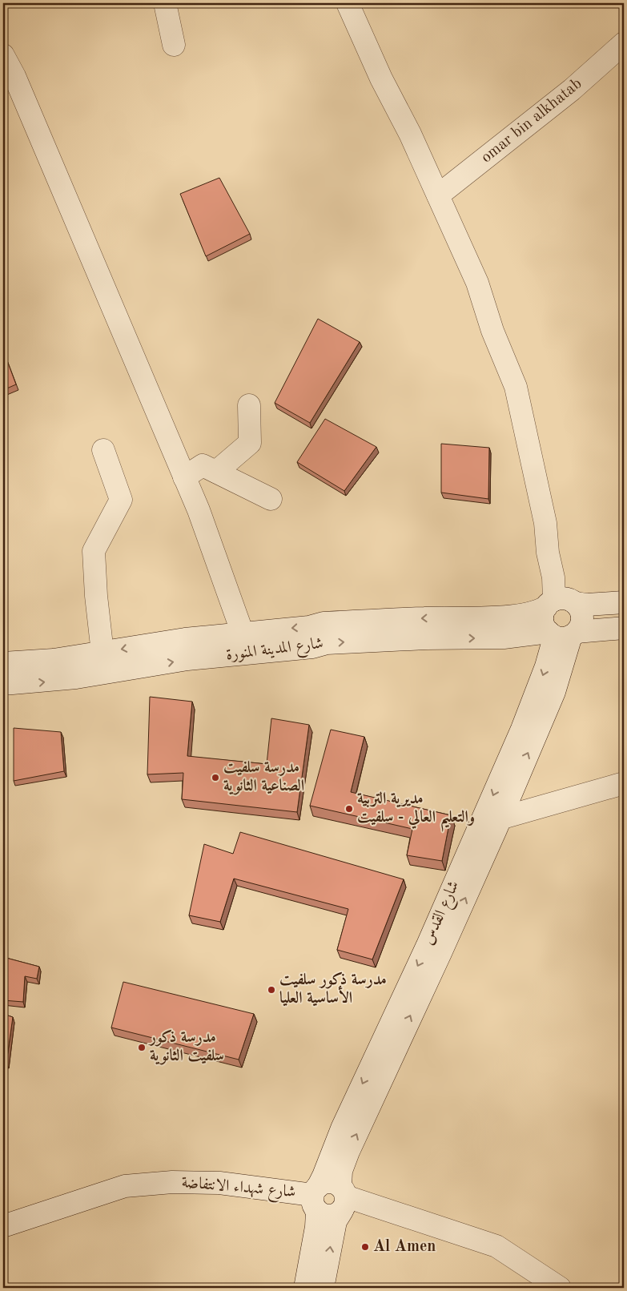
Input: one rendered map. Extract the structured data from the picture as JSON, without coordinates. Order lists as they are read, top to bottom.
{
  "streets": {
    "main road": [
      "omar bin alkhatab",
      "شارع المدينة المنورة",
      "شارع القدس",
      "شارع شهداء الانتفاضة"
    ]
  },
  "crossings": [
    ["شارع المدينة المنورة", "شارع القدس"],
    ["شارع القدس", "شارع شهداء الانتفاضة"]
  ],
  "places": [
    "مدرسة سلفيت الصناعية الثانوية",
    "مديرية التربية والتعليم العالي - سلفيت",
    "مدرسة ذكور سلفيت الأساسية العليا",
    "مدرسة ذكور سلفيت الثانوية",
    "Al Amen"
  ]
}
